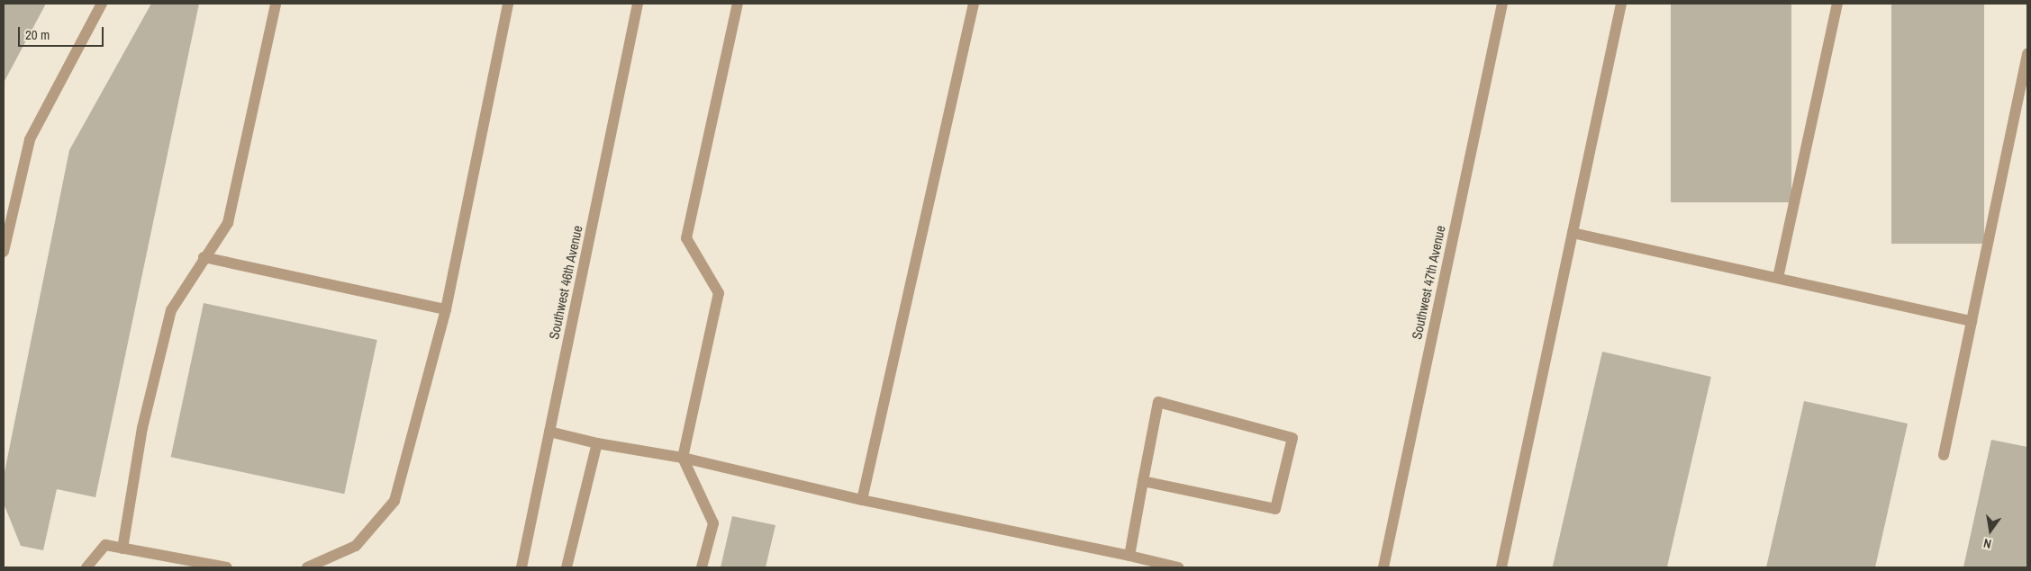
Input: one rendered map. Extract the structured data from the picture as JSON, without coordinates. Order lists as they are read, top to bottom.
{
  "streets": {
    "street": ["Southwest 46th Avenue", "Southwest 47th Avenue"]
  },
  "scale_bar": "20 m",
  "north": "bottom"
}
